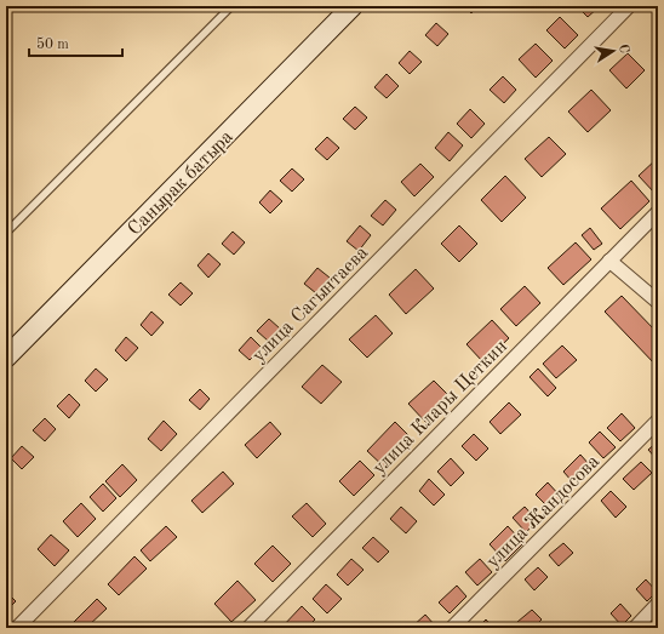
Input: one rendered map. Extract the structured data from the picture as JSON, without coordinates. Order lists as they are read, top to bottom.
{
  "streets": {
    "street": [
      "Санырак батыра",
      "улица Сагынтаева",
      "улица Клары Цеткин",
      "улица Жандосова"
    ]
  },
  "scale_bar": "50 m",
  "north": "right"
}
